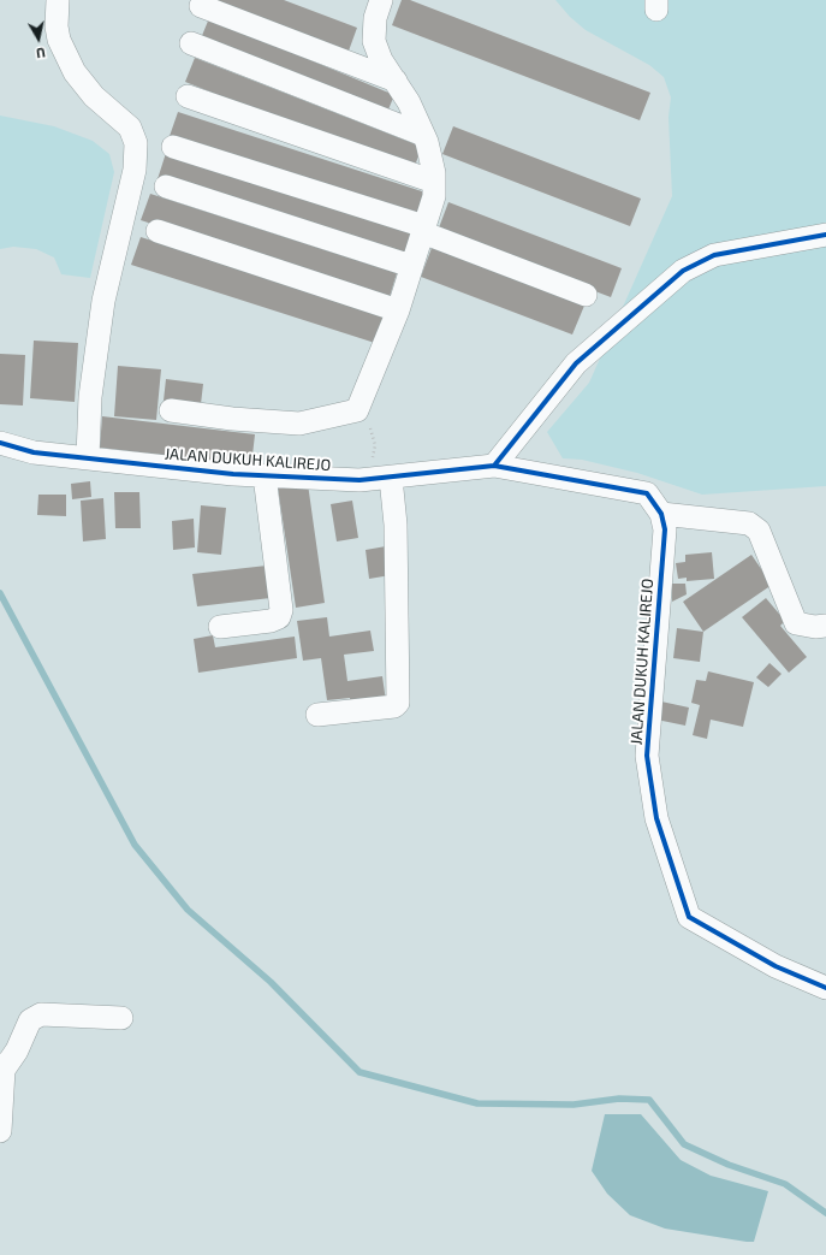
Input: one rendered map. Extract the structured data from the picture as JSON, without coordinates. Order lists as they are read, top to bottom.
{
  "streets": {
    "street": ["JALAN DUKUH KALIREJO"]
  },
  "north": "bottom"
}
